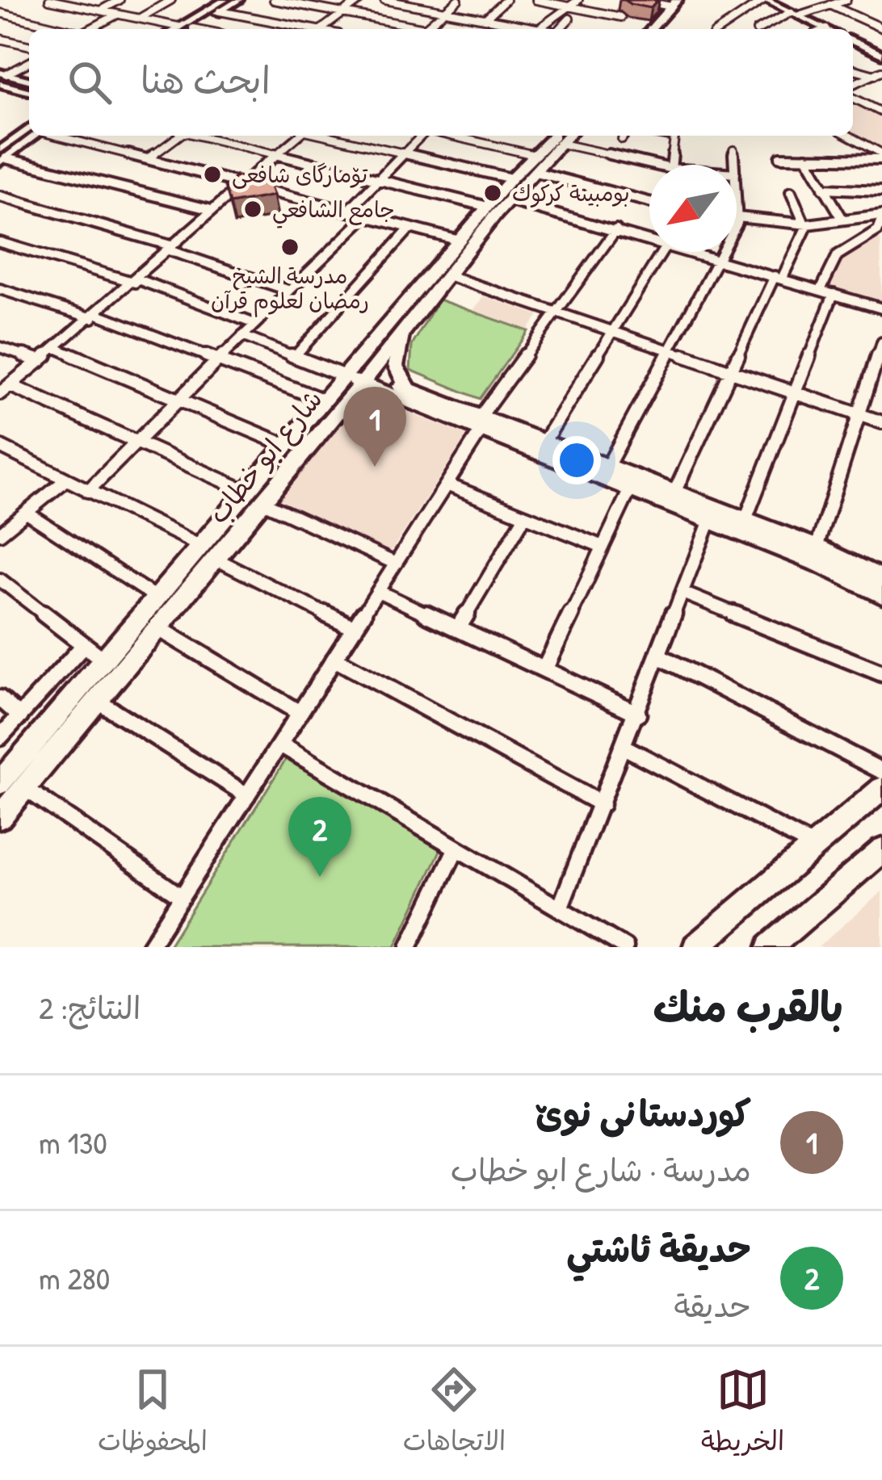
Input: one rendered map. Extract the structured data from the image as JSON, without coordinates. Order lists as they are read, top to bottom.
{
  "streets": {
    "main road": ["شارع ابو خطاب"]
  },
  "places": [
    "تۆمارگاى شافعى",
    "بومبينة كركوك",
    "جامع الشافعي",
    "مدرسة الشيخ رمضان لعلوم قرآن"
  ],
  "north": "bottom left",
  "page": {
    "search": "ابحث هنا",
    "pins": ["1", "2"],
    "heading": ["بالقرب منك", "النتائج: 2"],
    "list": [
      {
        "mark": "1",
        "name": "کوردستانی نوێ",
        "note": "مدرسة · شارع ابو خطاب",
        "value": "130 m"
      },
      {
        "mark": "2",
        "name": "حديقة ئاشتي",
        "note": "حديقة",
        "value": "280 m"
      }
    ],
    "nav": ["الخريطة", "الاتجاهات", "المحفوظات"]
  }
}
